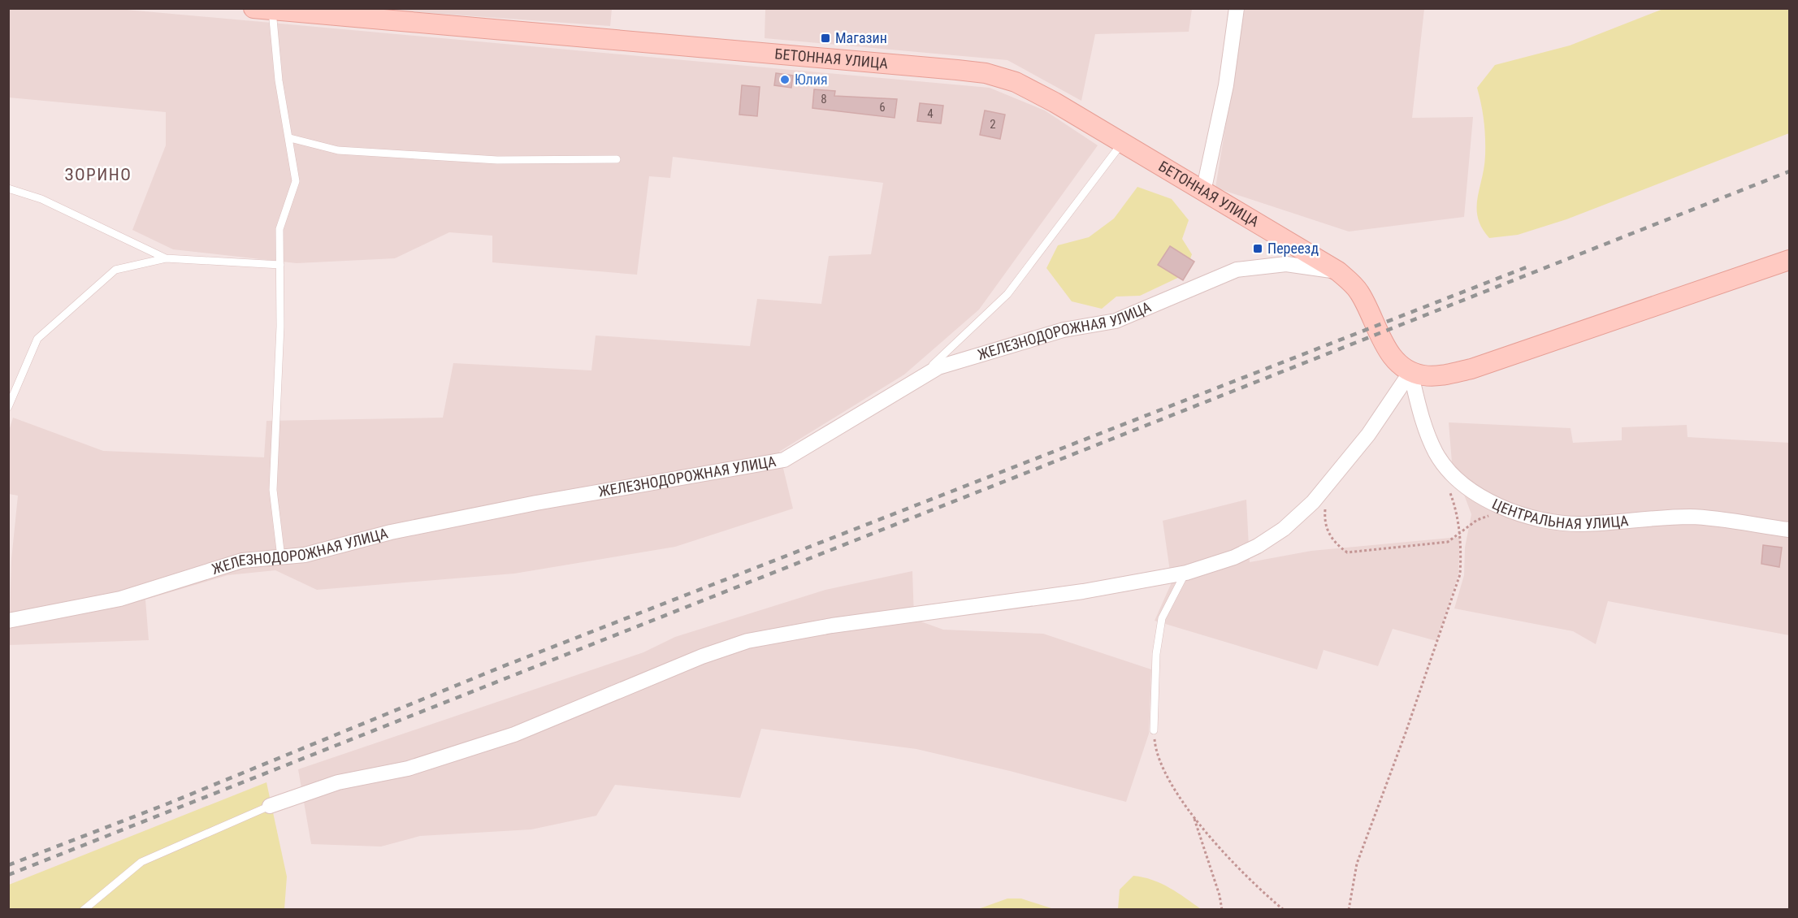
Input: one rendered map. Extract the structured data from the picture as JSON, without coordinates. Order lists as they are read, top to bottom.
{
  "streets": {
    "main road": ["БЕТОННАЯ УЛИЦА"],
    "street": ["ЖЕЛЕЗНОДОРОЖНАЯ УЛИЦА", "ЦЕНТРАЛЬНАЯ УЛИЦА"]
  },
  "crossings": [
    ["БЕТОННАЯ УЛИЦА", "ЖЕЛЕЗНОДОРОЖНАЯ УЛИЦА"],
    ["БЕТОННАЯ УЛИЦА", "ЦЕНТРАЛЬНАЯ УЛИЦА"]
  ],
  "districts": ["ЗОРИНО"],
  "places": {
    "transit": ["Магазин", "Переезд"],
    "other": ["Юлия"]
  },
  "house_numbers": [
    "8",
    "6",
    "4",
    "2"
  ]
}
